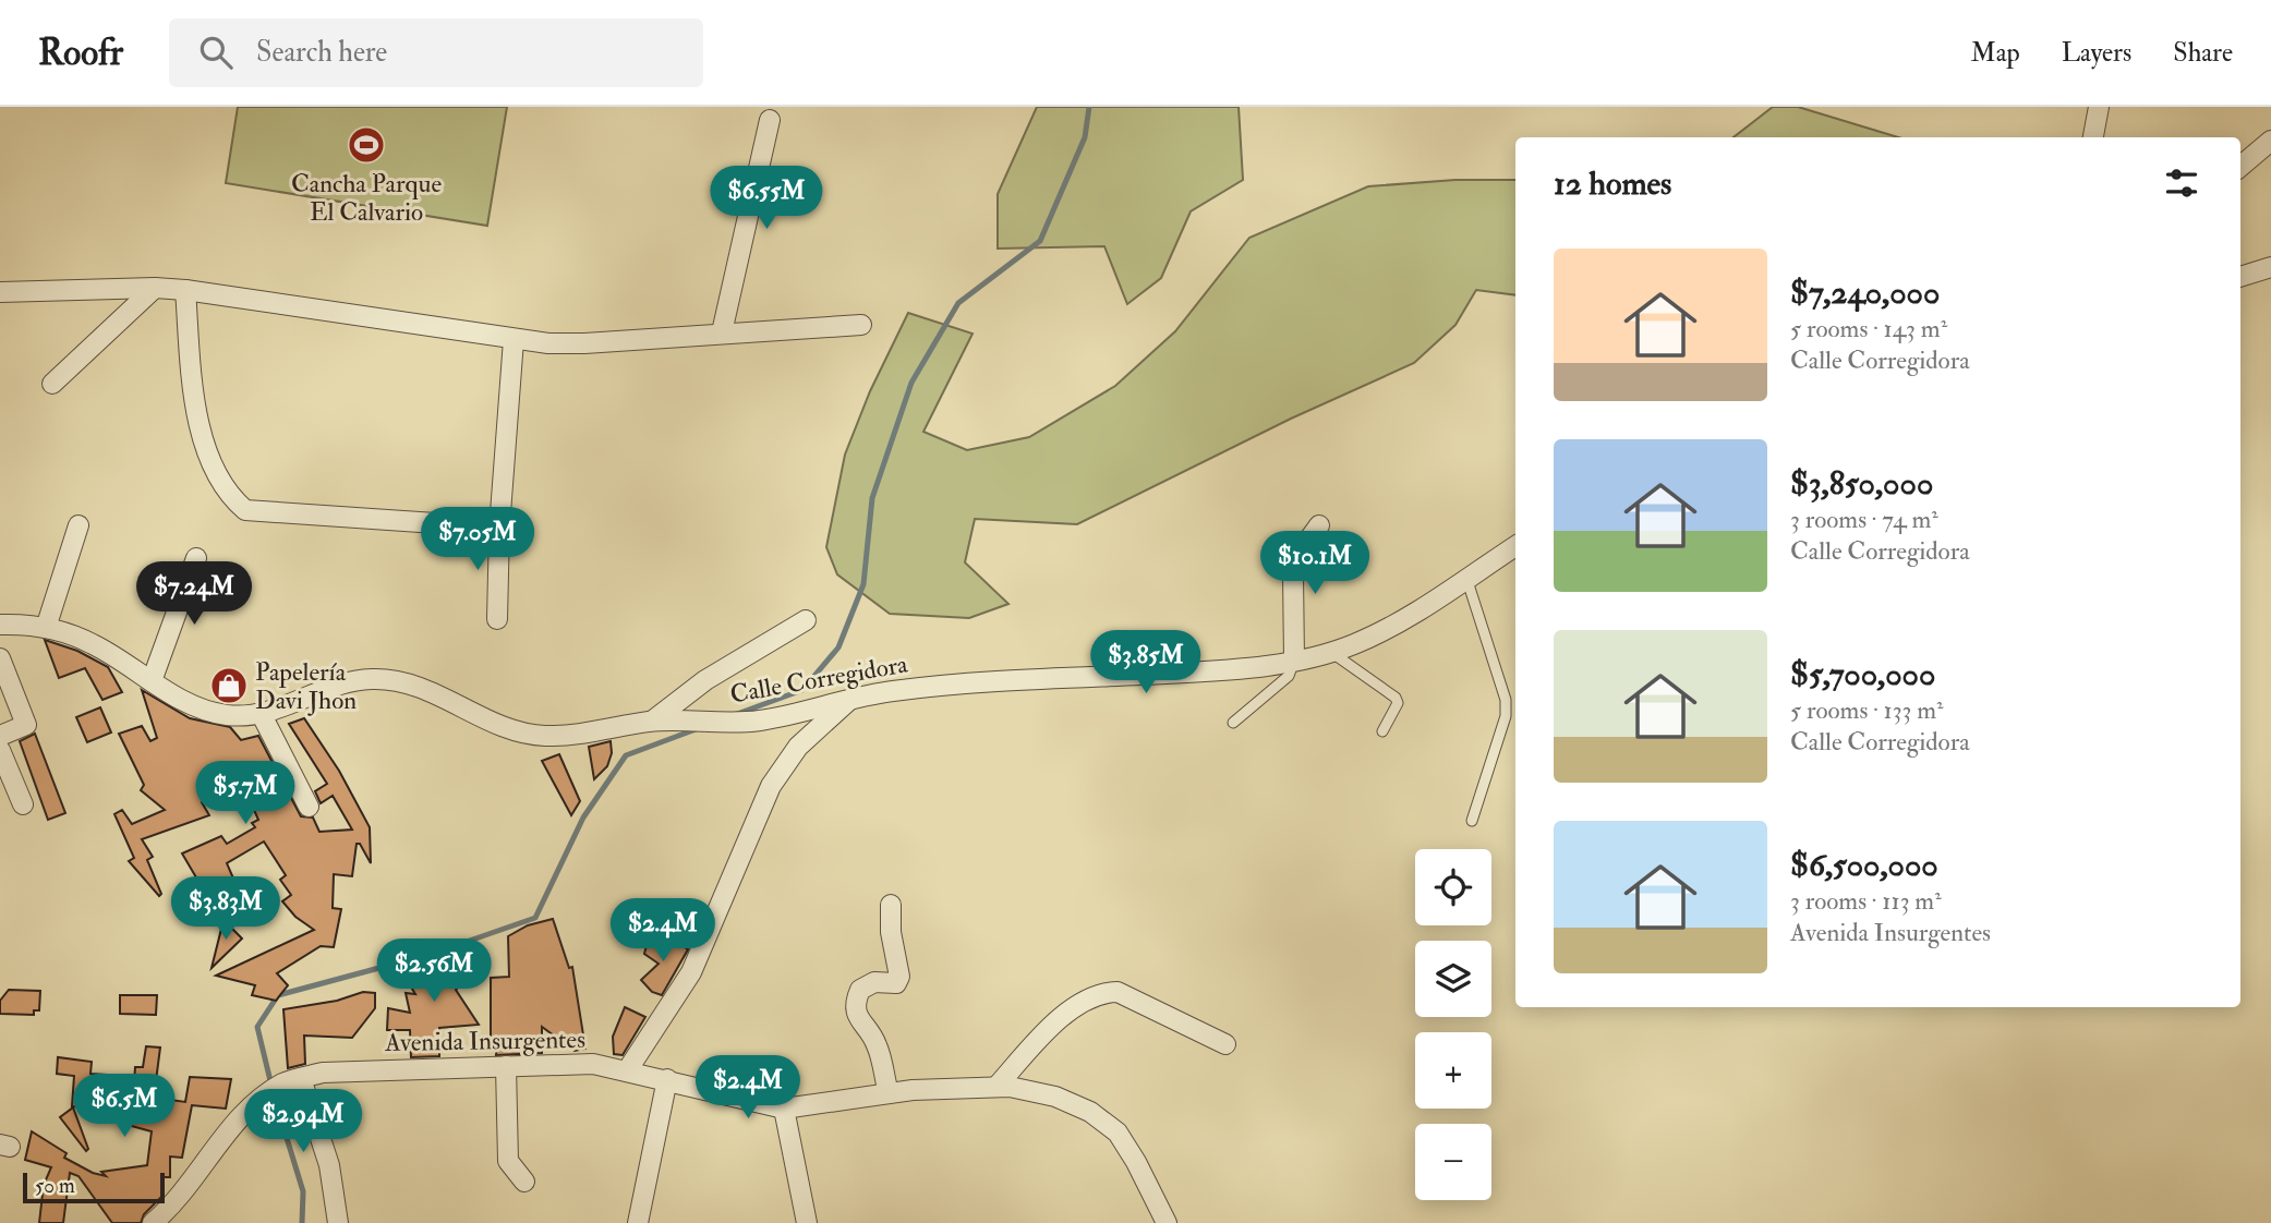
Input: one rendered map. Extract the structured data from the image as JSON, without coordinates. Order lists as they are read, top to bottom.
{
  "streets": {
    "street": ["Calle Corregidora", "Avenida Insurgentes"]
  },
  "places": {
    "sports": ["Cancha Parque El Calvario"],
    "shop": ["Papelería Davi Jhon"]
  },
  "scale_bar": "50 m",
  "page": {
    "header": "Roofr",
    "search": "Search here",
    "nav": ["Map", "Layers", "Share"],
    "heading": "12 homes",
    "price": [
      "$6.55M",
      "$7.05M",
      "$10.1M",
      "$7.24M",
      "$3.85M",
      "$5.7M",
      "$3.83M",
      "$2.4M",
      "$2.56M",
      "$2.4M",
      "$6.5M",
      "$2.94M"
    ],
    "list": [
      {
        "name": "$7,240,000",
        "note": "5 rooms · 143 m² · Calle Corregidora"
      },
      {
        "name": "$3,850,000",
        "note": "3 rooms · 74 m² · Calle Corregidora"
      },
      {
        "name": "$5,700,000",
        "note": "5 rooms · 133 m² · Calle Corregidora"
      },
      {
        "name": "$6,500,000",
        "note": "3 rooms · 113 m² · Avenida Insurgentes"
      }
    ],
    "map_buttons": ["+", "−"],
    "scale": "50 m"
  }
}
